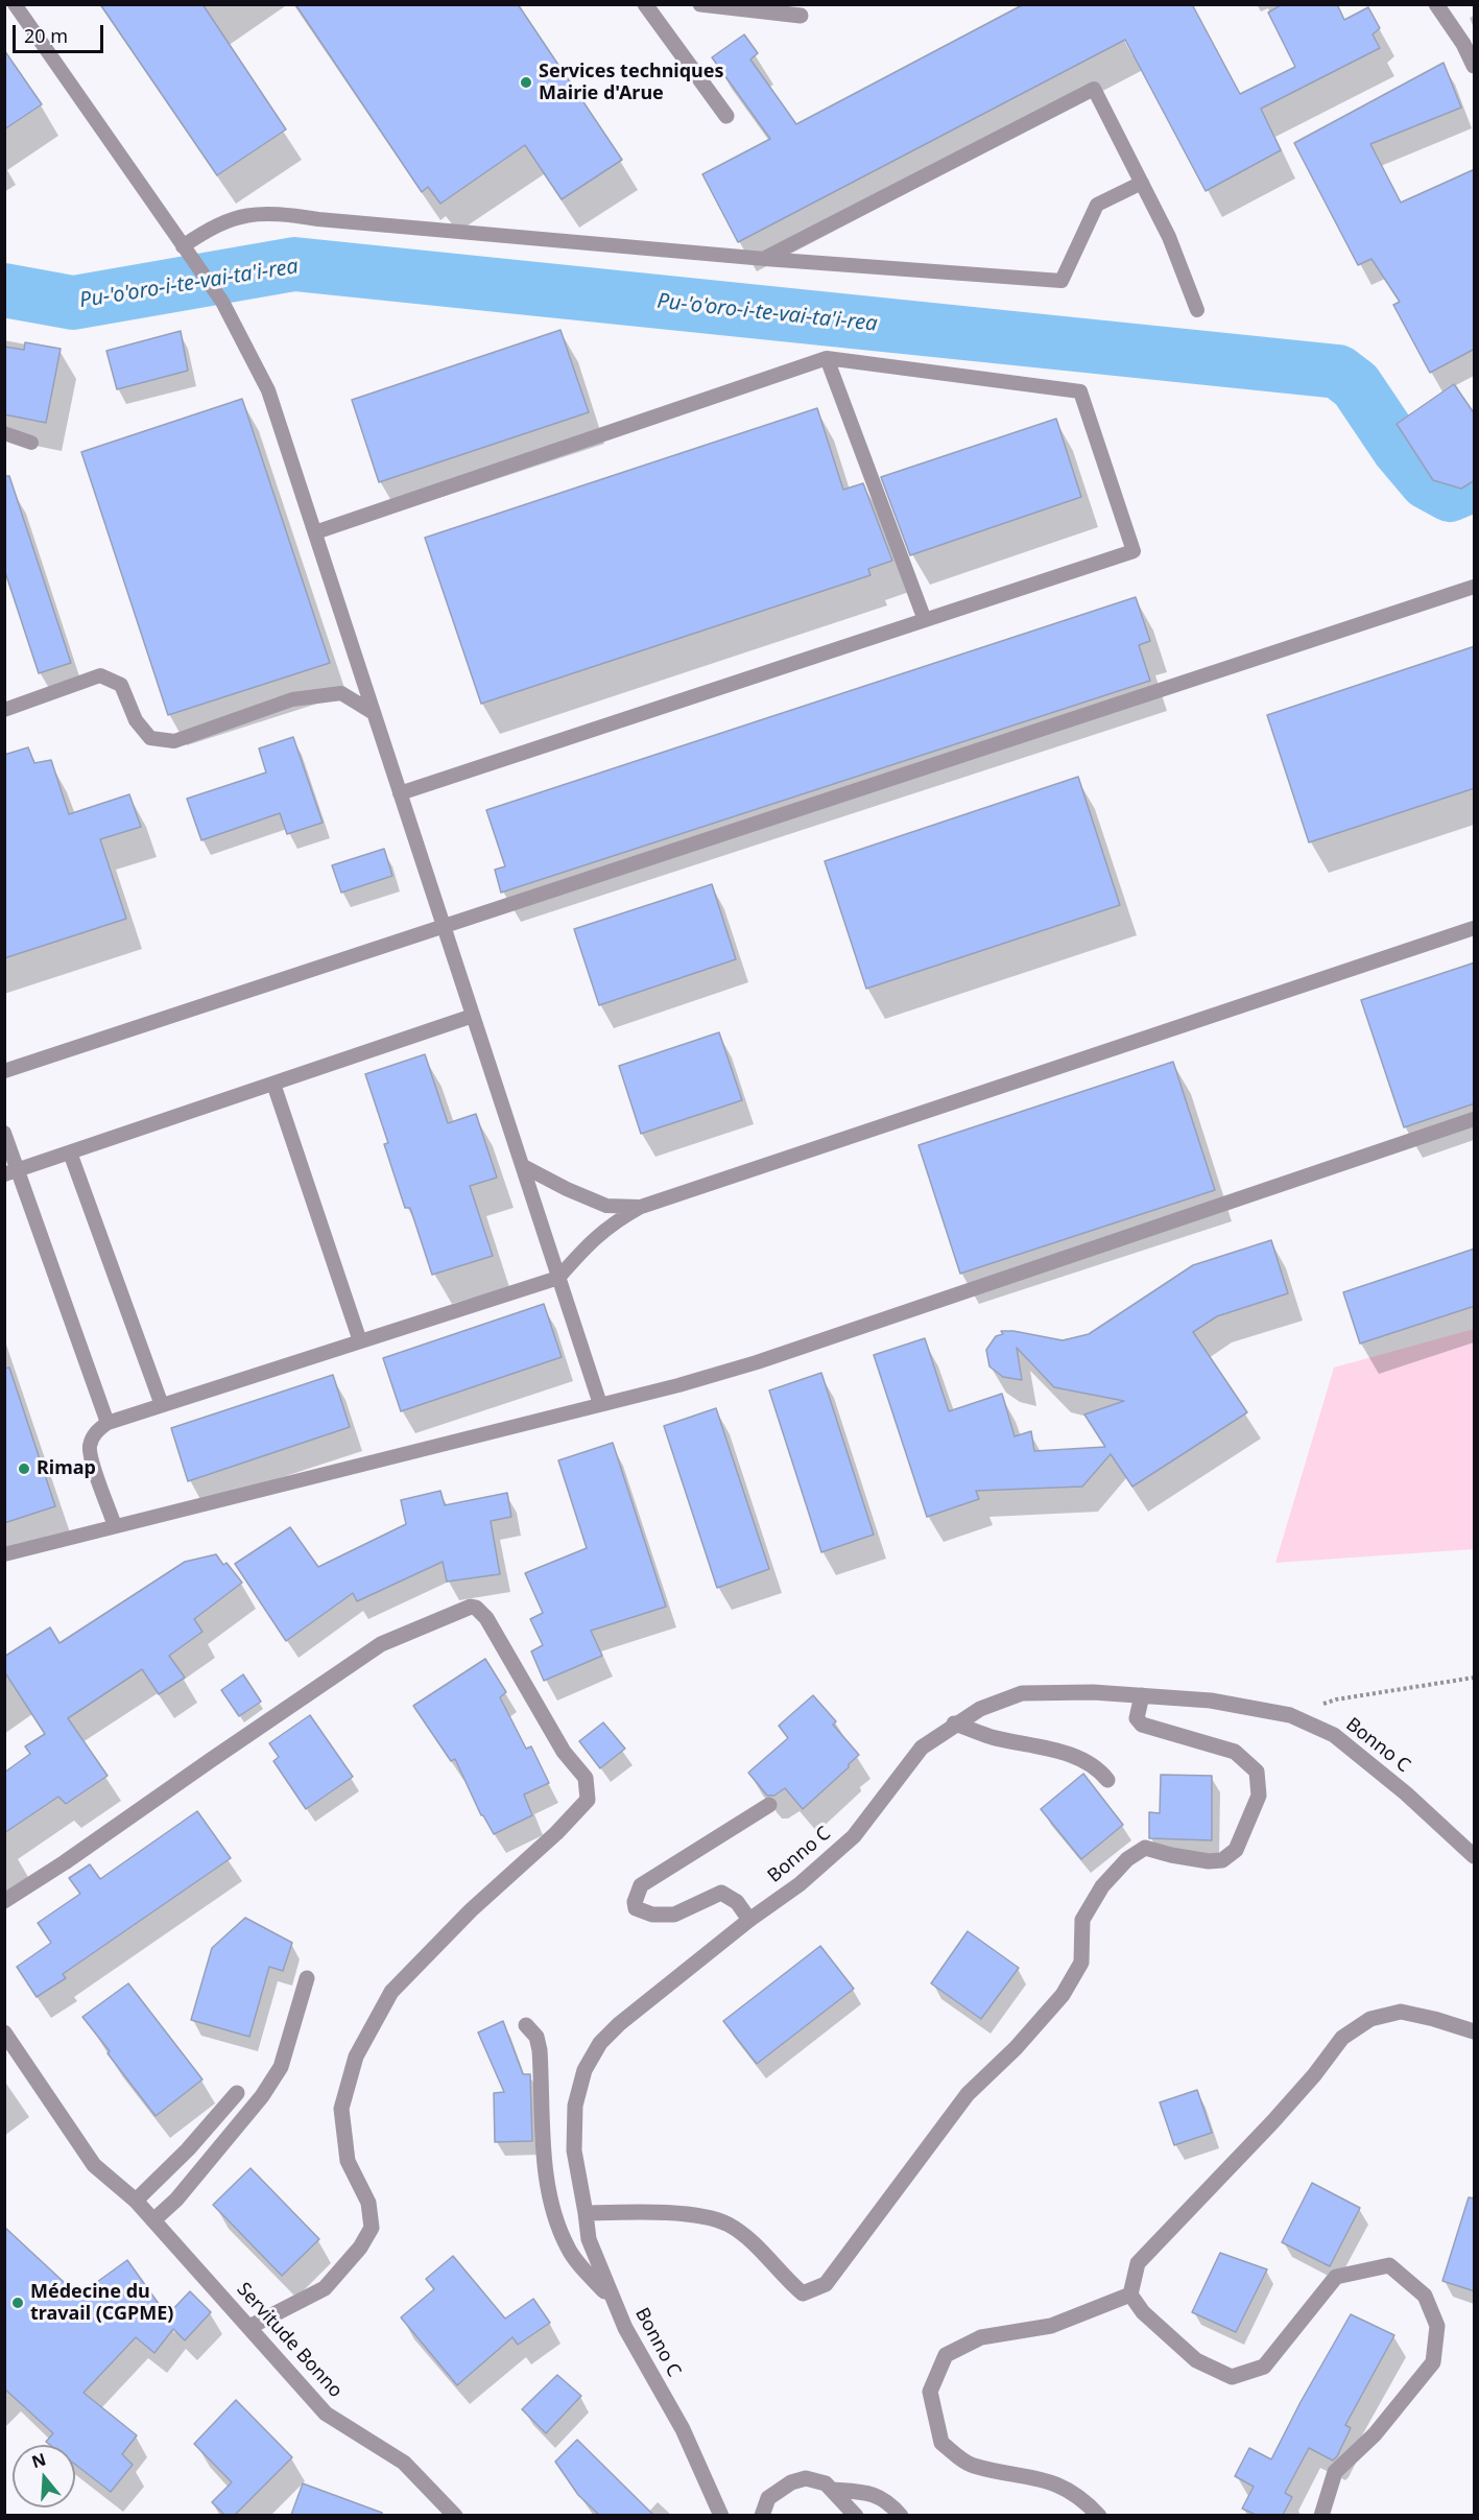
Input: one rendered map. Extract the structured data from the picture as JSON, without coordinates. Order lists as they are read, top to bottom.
{
  "streets": {
    "street": ["Bonno C", "Servitude Bonno"]
  },
  "water": ["Pu-'o'oro-i-te-vai-ta'i-rea"],
  "places": ["Services techniques Mairie d'Arue", "Rimap", "Médecine du travail (CGPME)"],
  "scale_bar": "20 m",
  "north": "top"
}
